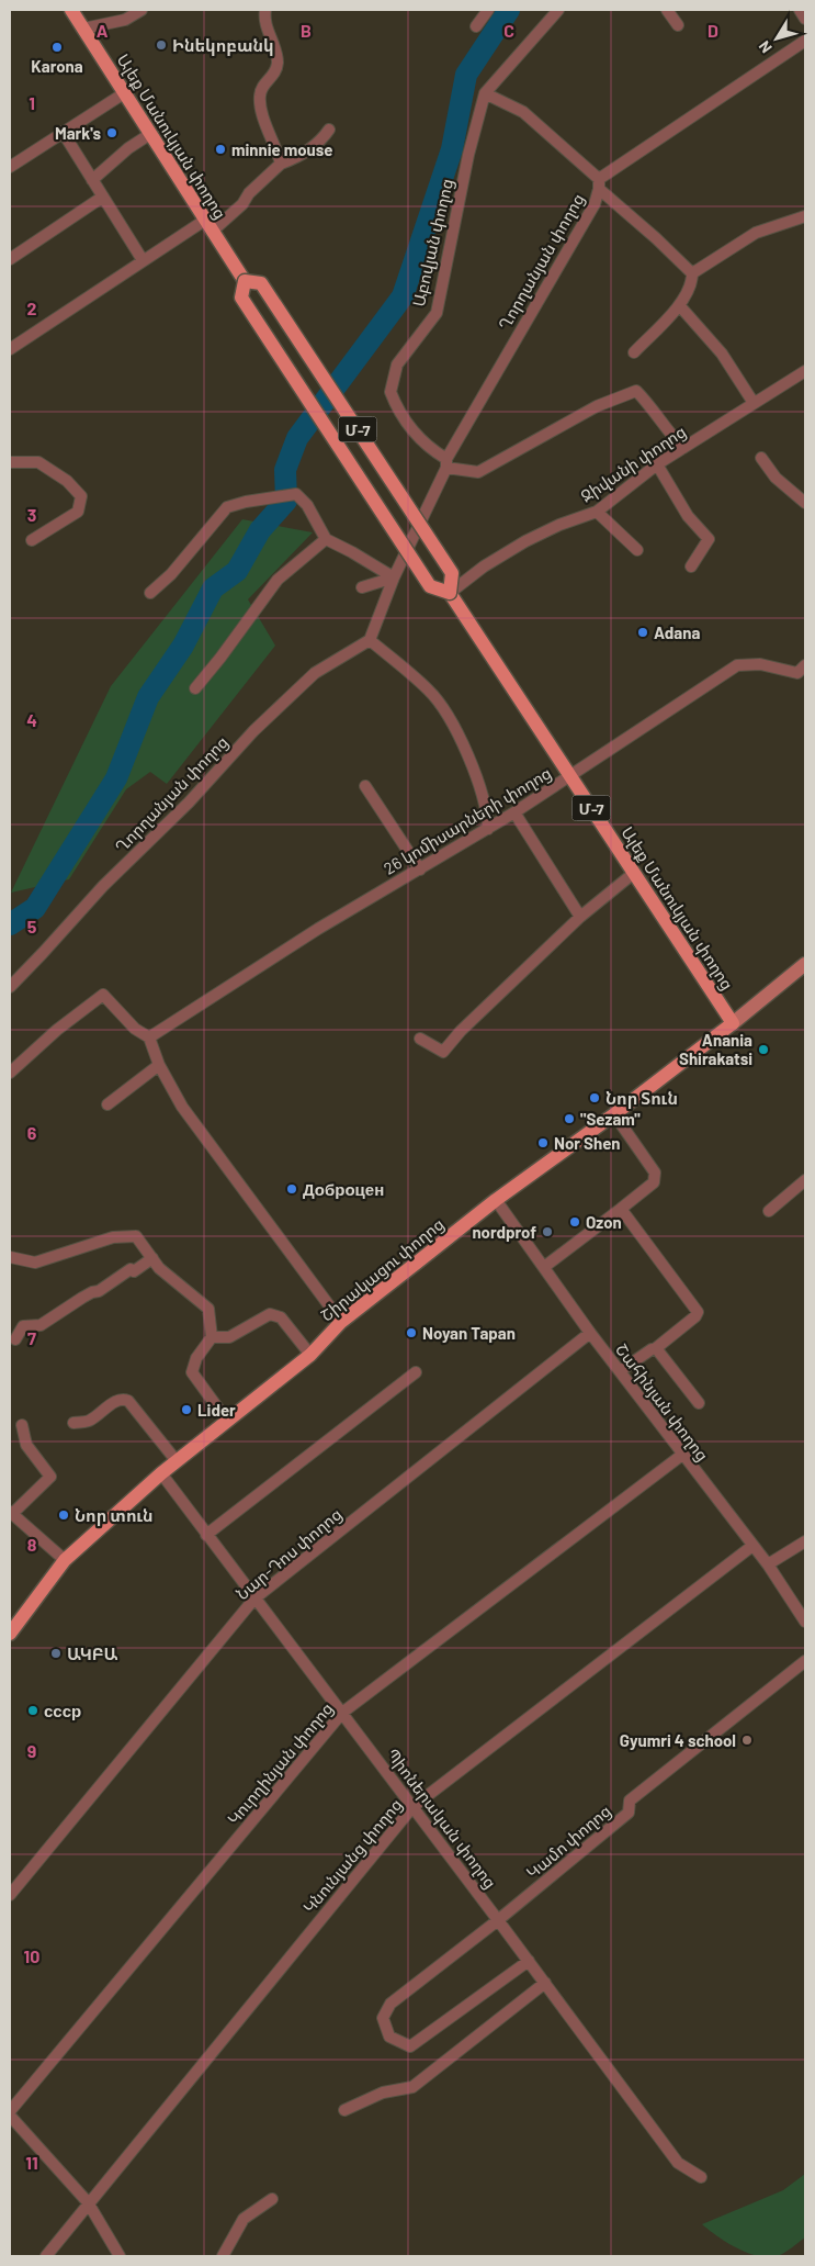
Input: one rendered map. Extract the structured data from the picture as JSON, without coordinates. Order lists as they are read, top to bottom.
{
  "streets": {
    "main road": ["Ալեք Մանուկյան փողոց", "Մ-7", "Շիրակացու փողոց"],
    "street": [
      "Աբովյան փողոց",
      "Ղորղանյան փողոց",
      "Ջիվանի փողոց",
      "26 կոմիսարների փողոց",
      "Շահինյան փողոց",
      "Նար-Դոս փողոց",
      "Կուրղինյան փողոց",
      "Պիոներական փողոց",
      "Կամո փողոց",
      "Կնունյանց փողոց"
    ]
  },
  "crossings": [
    ["Ալեք Մանուկյան փողոց", "Ջիվանի փողոց"],
    ["Ալեք Մանուկյան փողոց", "26 կոմիսարների փողոց"],
    ["Ալեք Մանուկյան փողոց", "Շիրակացու փողոց"],
    ["Աբովյան փողոց", "Ղորղանյան փողոց"],
    ["Շիրակացու փողոց", "Շահինյան փողոց"],
    ["Շիրակացու փողոց", "Պիոներական փողոց"],
    ["Շահինյան փողոց", "Նար-Դոս փողոց"],
    ["Շահինյան փողոց", "Կուրղինյան փողոց"],
    ["Շահինյան փողոց", "Կնունյանց փողոց"],
    ["Նար-Դոս փողոց", "Պիոներական փողոց"],
    ["Կուրղինյան փողոց", "Պիոներական փողոց"],
    ["Պիոներական փողոց", "Կամո փողոց"],
    ["Պիոներական փողոց", "Կնունյանց փողոց"]
  ],
  "places": [
    "Ինեկոբանկ",
    "Karona",
    "Mark's",
    "minnie mouse",
    "Adana",
    "Anania Shirakatsi",
    "Նոր Տուն",
    "\"Sezam\"",
    "Nor Shen",
    "Доброцен",
    "Ozon",
    "nordprof",
    "Noyan Tapan",
    "Lider",
    "Նոր տուն",
    "ԱԿԲԱ",
    "ссср",
    "Gyumri 4 school"
  ],
  "north": "bottom left",
  "grid": {
    "columns": [
      "A",
      "B",
      "C",
      "D"
    ],
    "rows": [
      "1",
      "2",
      "3",
      "4",
      "5",
      "6",
      "7",
      "8",
      "9",
      "10",
      "11"
    ]
  }
}
